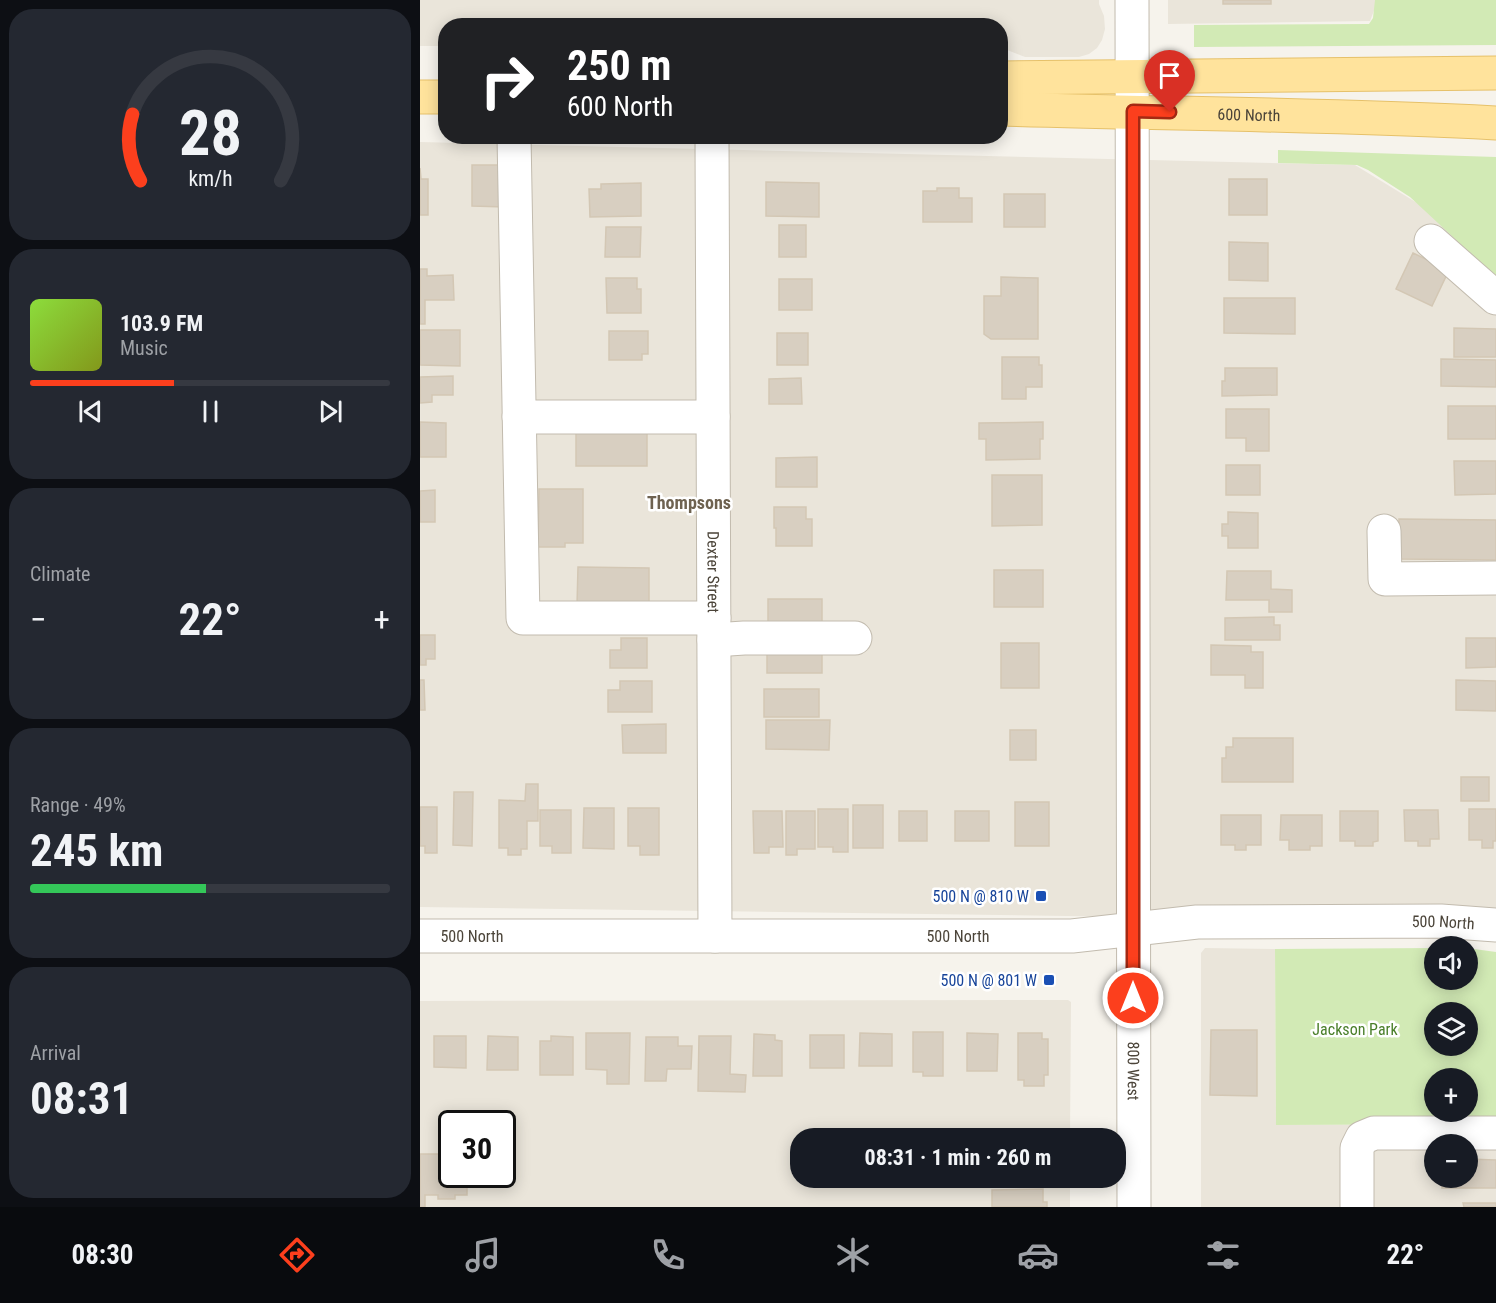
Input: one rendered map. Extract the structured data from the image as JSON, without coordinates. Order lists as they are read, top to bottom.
{
  "streets": {
    "main road": ["600 North"],
    "street": ["Dexter Street", "500 North", "800 West"]
  },
  "crossings": [
    ["600 North", "800 West"],
    ["Dexter Street", "500 North"],
    ["500 North", "800 West"]
  ],
  "districts": ["Thompsons"],
  "parks": ["Jackson Park"],
  "places": {
    "transit": ["500 N @ 810 W", "500 N @ 801 W"]
  },
  "page": {
    "turn": ["250 m", "600 North"],
    "song": ["103.9 FM", "Music"],
    "tile": [
      "Climate",
      ["Range · 49%", "245 km"],
      ["Arrival", "08:31"]
    ],
    "heat": ["−", "22°", "+"],
    "map_buttons": ["+", "−"],
    "limit": "30",
    "trip": "08:31 · 1 min · 260 m",
    "tabs": ["08:30", "22°"],
    "gauge": ["28", "km/h"]
  }
}
